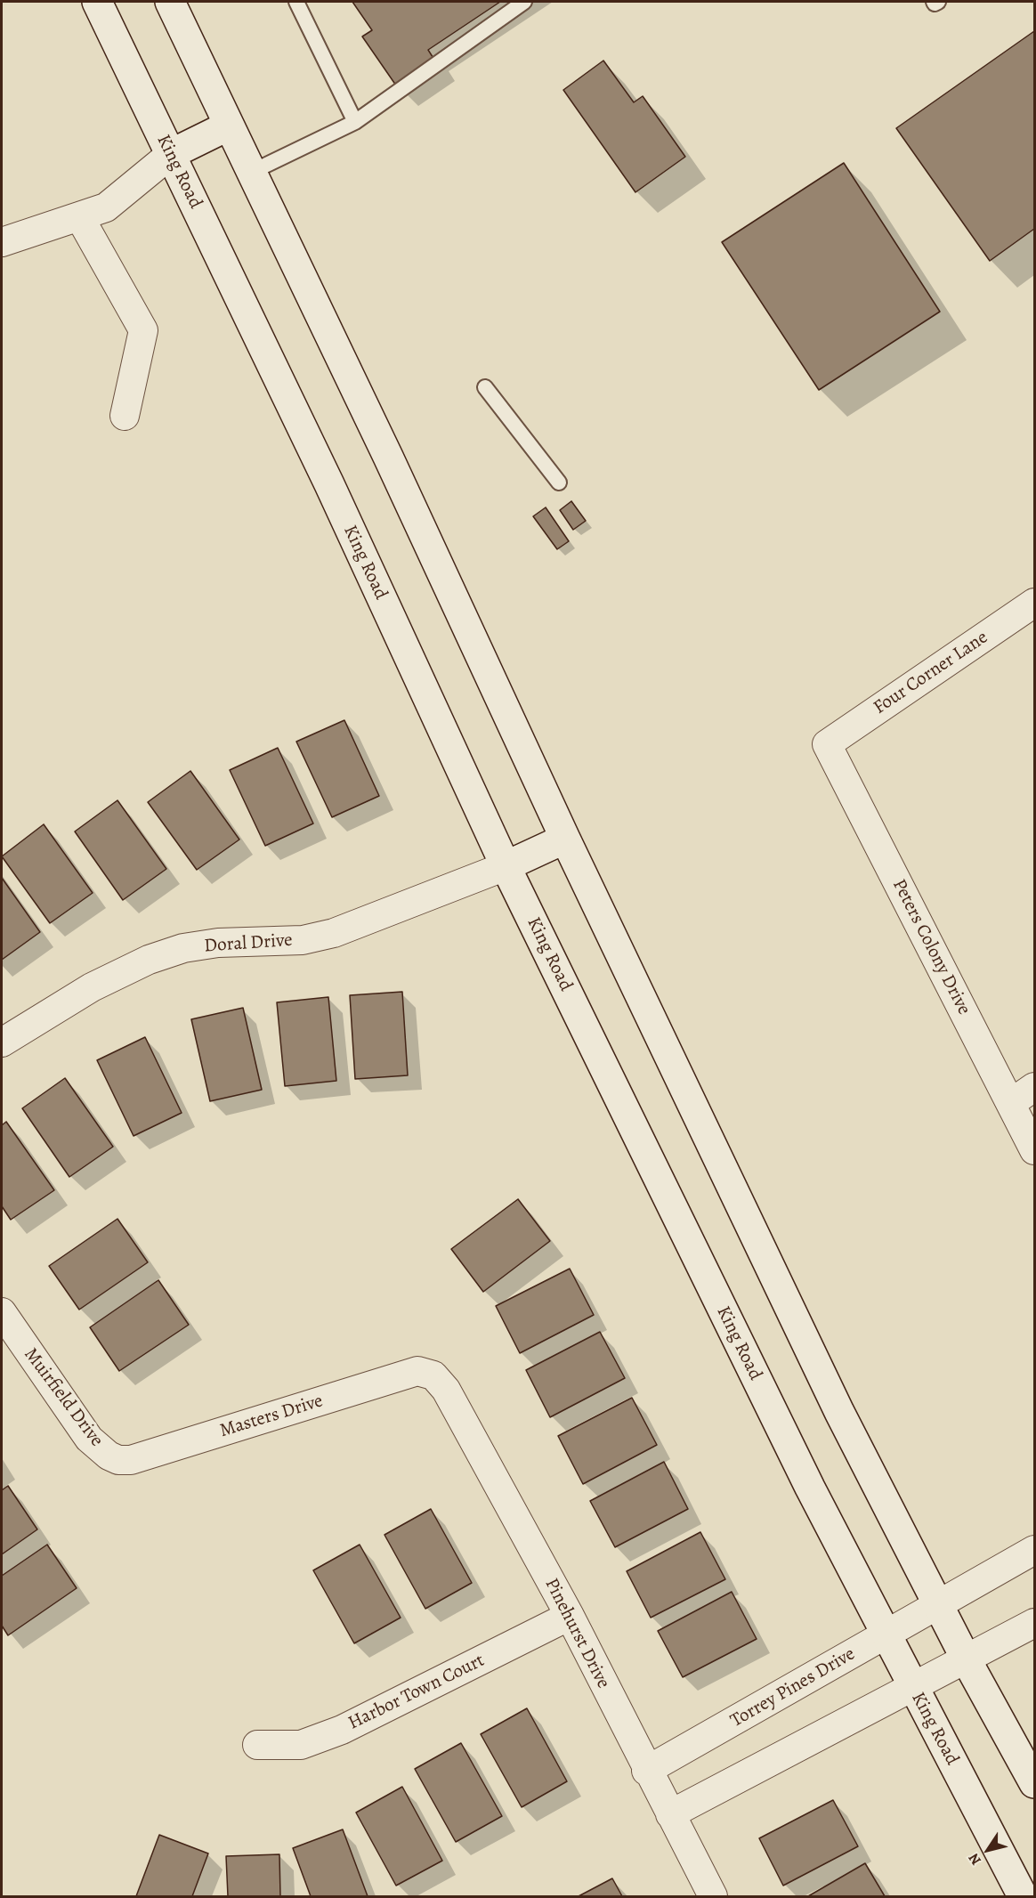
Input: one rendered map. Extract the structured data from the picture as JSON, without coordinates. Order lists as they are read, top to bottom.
{
  "streets": {
    "street": [
      "King Road",
      "Four Corner Lane",
      "Doral Drive",
      "Peters Colony Drive",
      "Muirfield Drive",
      "Masters Drive",
      "Pinehurst Drive",
      "Torrey Pines Drive",
      "Harbor Town Court"
    ]
  },
  "crossings": [
    ["King Road", "Doral Drive"],
    ["King Road", "Torrey Pines Drive"],
    ["Four Corner Lane", "Peters Colony Drive"],
    ["Muirfield Drive", "Masters Drive"],
    ["Masters Drive", "Pinehurst Drive"],
    ["Pinehurst Drive", "Torrey Pines Drive"],
    ["Pinehurst Drive", "Harbor Town Court"]
  ],
  "north": "bottom left"
}
